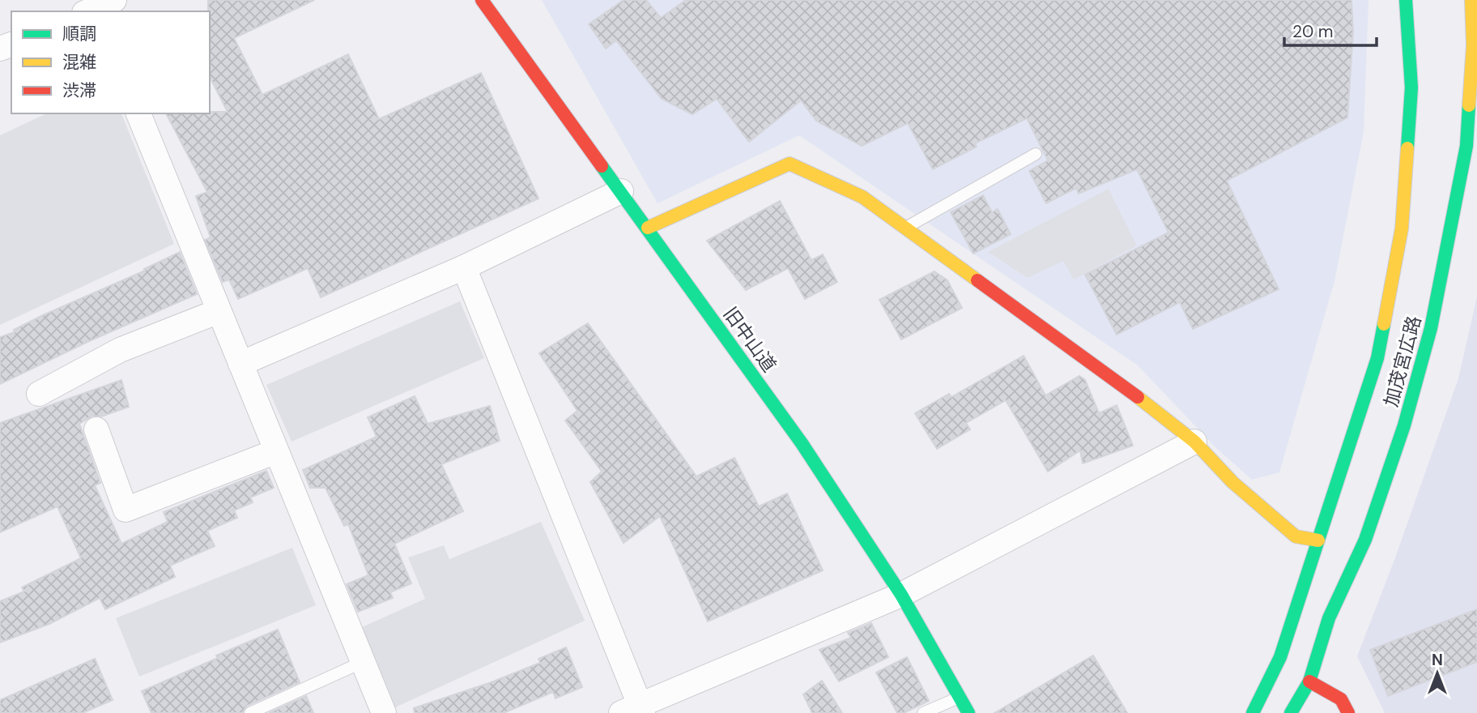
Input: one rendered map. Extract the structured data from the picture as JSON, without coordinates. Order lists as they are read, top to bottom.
{
  "streets": {
    "street": ["旧中山道", "加茂宮広路"]
  },
  "legend": ["順調", "混雑", "渋滞"],
  "scale_bar": "20 m",
  "north": "top"
}
